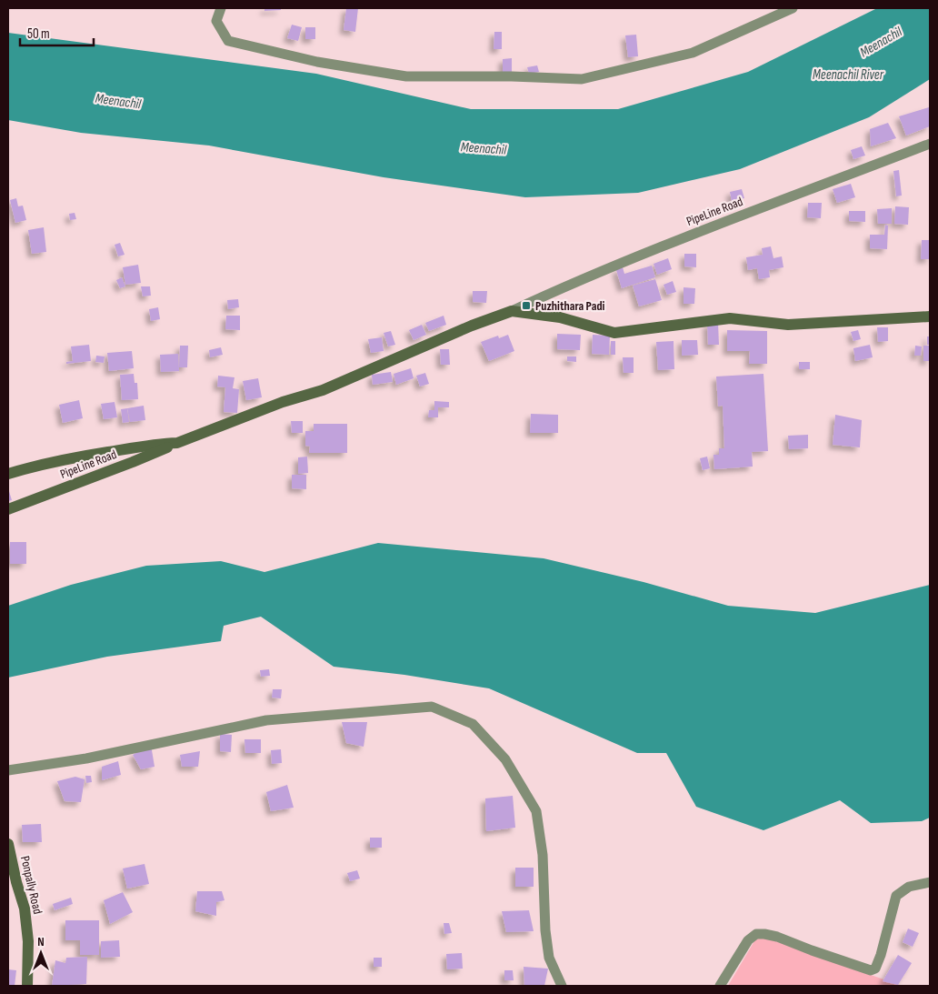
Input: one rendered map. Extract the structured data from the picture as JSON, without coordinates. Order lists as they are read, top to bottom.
{
  "streets": {
    "main road": ["PipeLine Road", "Ponpally Road"]
  },
  "water": ["Meenachil", "Meenachil River"],
  "places": {
    "transit": ["Puzhithara Padi"]
  },
  "scale_bar": "50 m",
  "north": "top"
}
